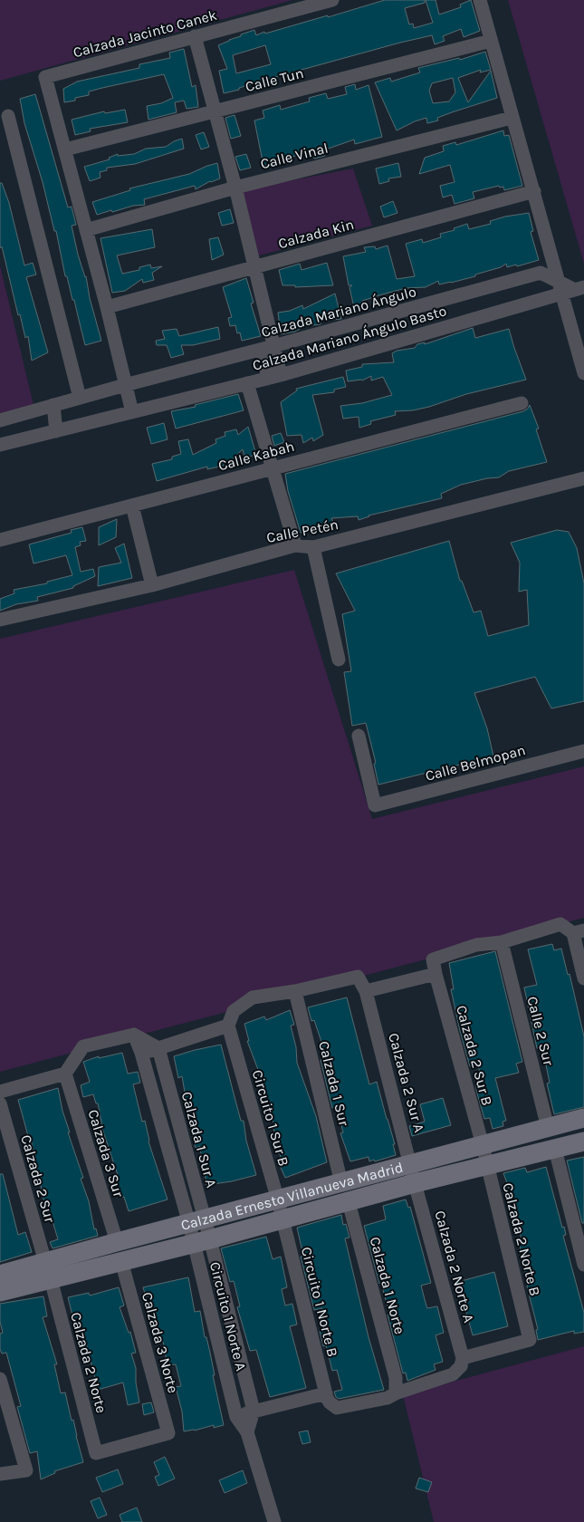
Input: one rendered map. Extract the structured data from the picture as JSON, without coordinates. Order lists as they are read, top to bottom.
{
  "streets": {
    "street": [
      "Calzada Jacinto Canek",
      "Calle Tun",
      "Calle Vinal",
      "Calzada Kin",
      "Calzada Mariano Ángulo",
      "Calzada Mariano Ángulo Basto",
      "Calle Kabah",
      "Calle Petén",
      "Calle Belmopan",
      "Calle 2 Sur",
      "Calzada 2 Sur B",
      "Calzada 2 Sur A",
      "Calzada 1 Sur",
      "Circuito 1 Sur B",
      "Calzada 1 Sur A",
      "Calzada 3 Sur",
      "Calzada 2 Sur",
      "Calzada Ernesto Villanueva Madrid",
      "Calzada 2 Norte B",
      "Calzada 2 Norte A",
      "Calzada 1 Norte",
      "Circuito 1 Norte B",
      "Circuito 1 Norte A",
      "Calzada 3 Norte",
      "Calzada 2 Norte"
    ]
  },
  "crossings": [
    ["Calzada Jacinto Canek", "Calle Tun"],
    ["Calzada Mariano Ángulo", "Calzada Mariano Ángulo Basto"],
    ["Calle 2 Sur", "Calzada Ernesto Villanueva Madrid"],
    ["Calzada 2 Sur B", "Calzada Ernesto Villanueva Madrid"],
    ["Calzada 2 Sur B", "Calzada 2 Norte B"],
    ["Calzada 2 Sur A", "Calzada Ernesto Villanueva Madrid"],
    ["Calzada 2 Sur A", "Calzada 2 Norte A"],
    ["Calzada 1 Sur", "Calzada Ernesto Villanueva Madrid"],
    ["Circuito 1 Sur B", "Calzada Ernesto Villanueva Madrid"],
    ["Circuito 1 Sur B", "Circuito 1 Norte B"],
    ["Calzada 1 Sur A", "Calzada Ernesto Villanueva Madrid"],
    ["Calzada 1 Sur A", "Circuito 1 Norte A"],
    ["Calzada 3 Sur", "Calzada Ernesto Villanueva Madrid"],
    ["Calzada 2 Sur", "Calzada Ernesto Villanueva Madrid"],
    ["Calzada 2 Sur", "Calzada 2 Norte"],
    ["Calzada Ernesto Villanueva Madrid", "Calzada 2 Norte B"],
    ["Calzada Ernesto Villanueva Madrid", "Calzada 2 Norte A"],
    ["Calzada Ernesto Villanueva Madrid", "Calzada 1 Norte"],
    ["Calzada Ernesto Villanueva Madrid", "Circuito 1 Norte B"],
    ["Calzada Ernesto Villanueva Madrid", "Circuito 1 Norte A"],
    ["Calzada Ernesto Villanueva Madrid", "Calzada 3 Norte"],
    ["Calzada Ernesto Villanueva Madrid", "Calzada 2 Norte"],
    ["Calzada 2 Norte B", "Calzada 2 Norte A"],
    ["Calzada 3 Norte", "Calzada 2 Norte"]
  ]
}
